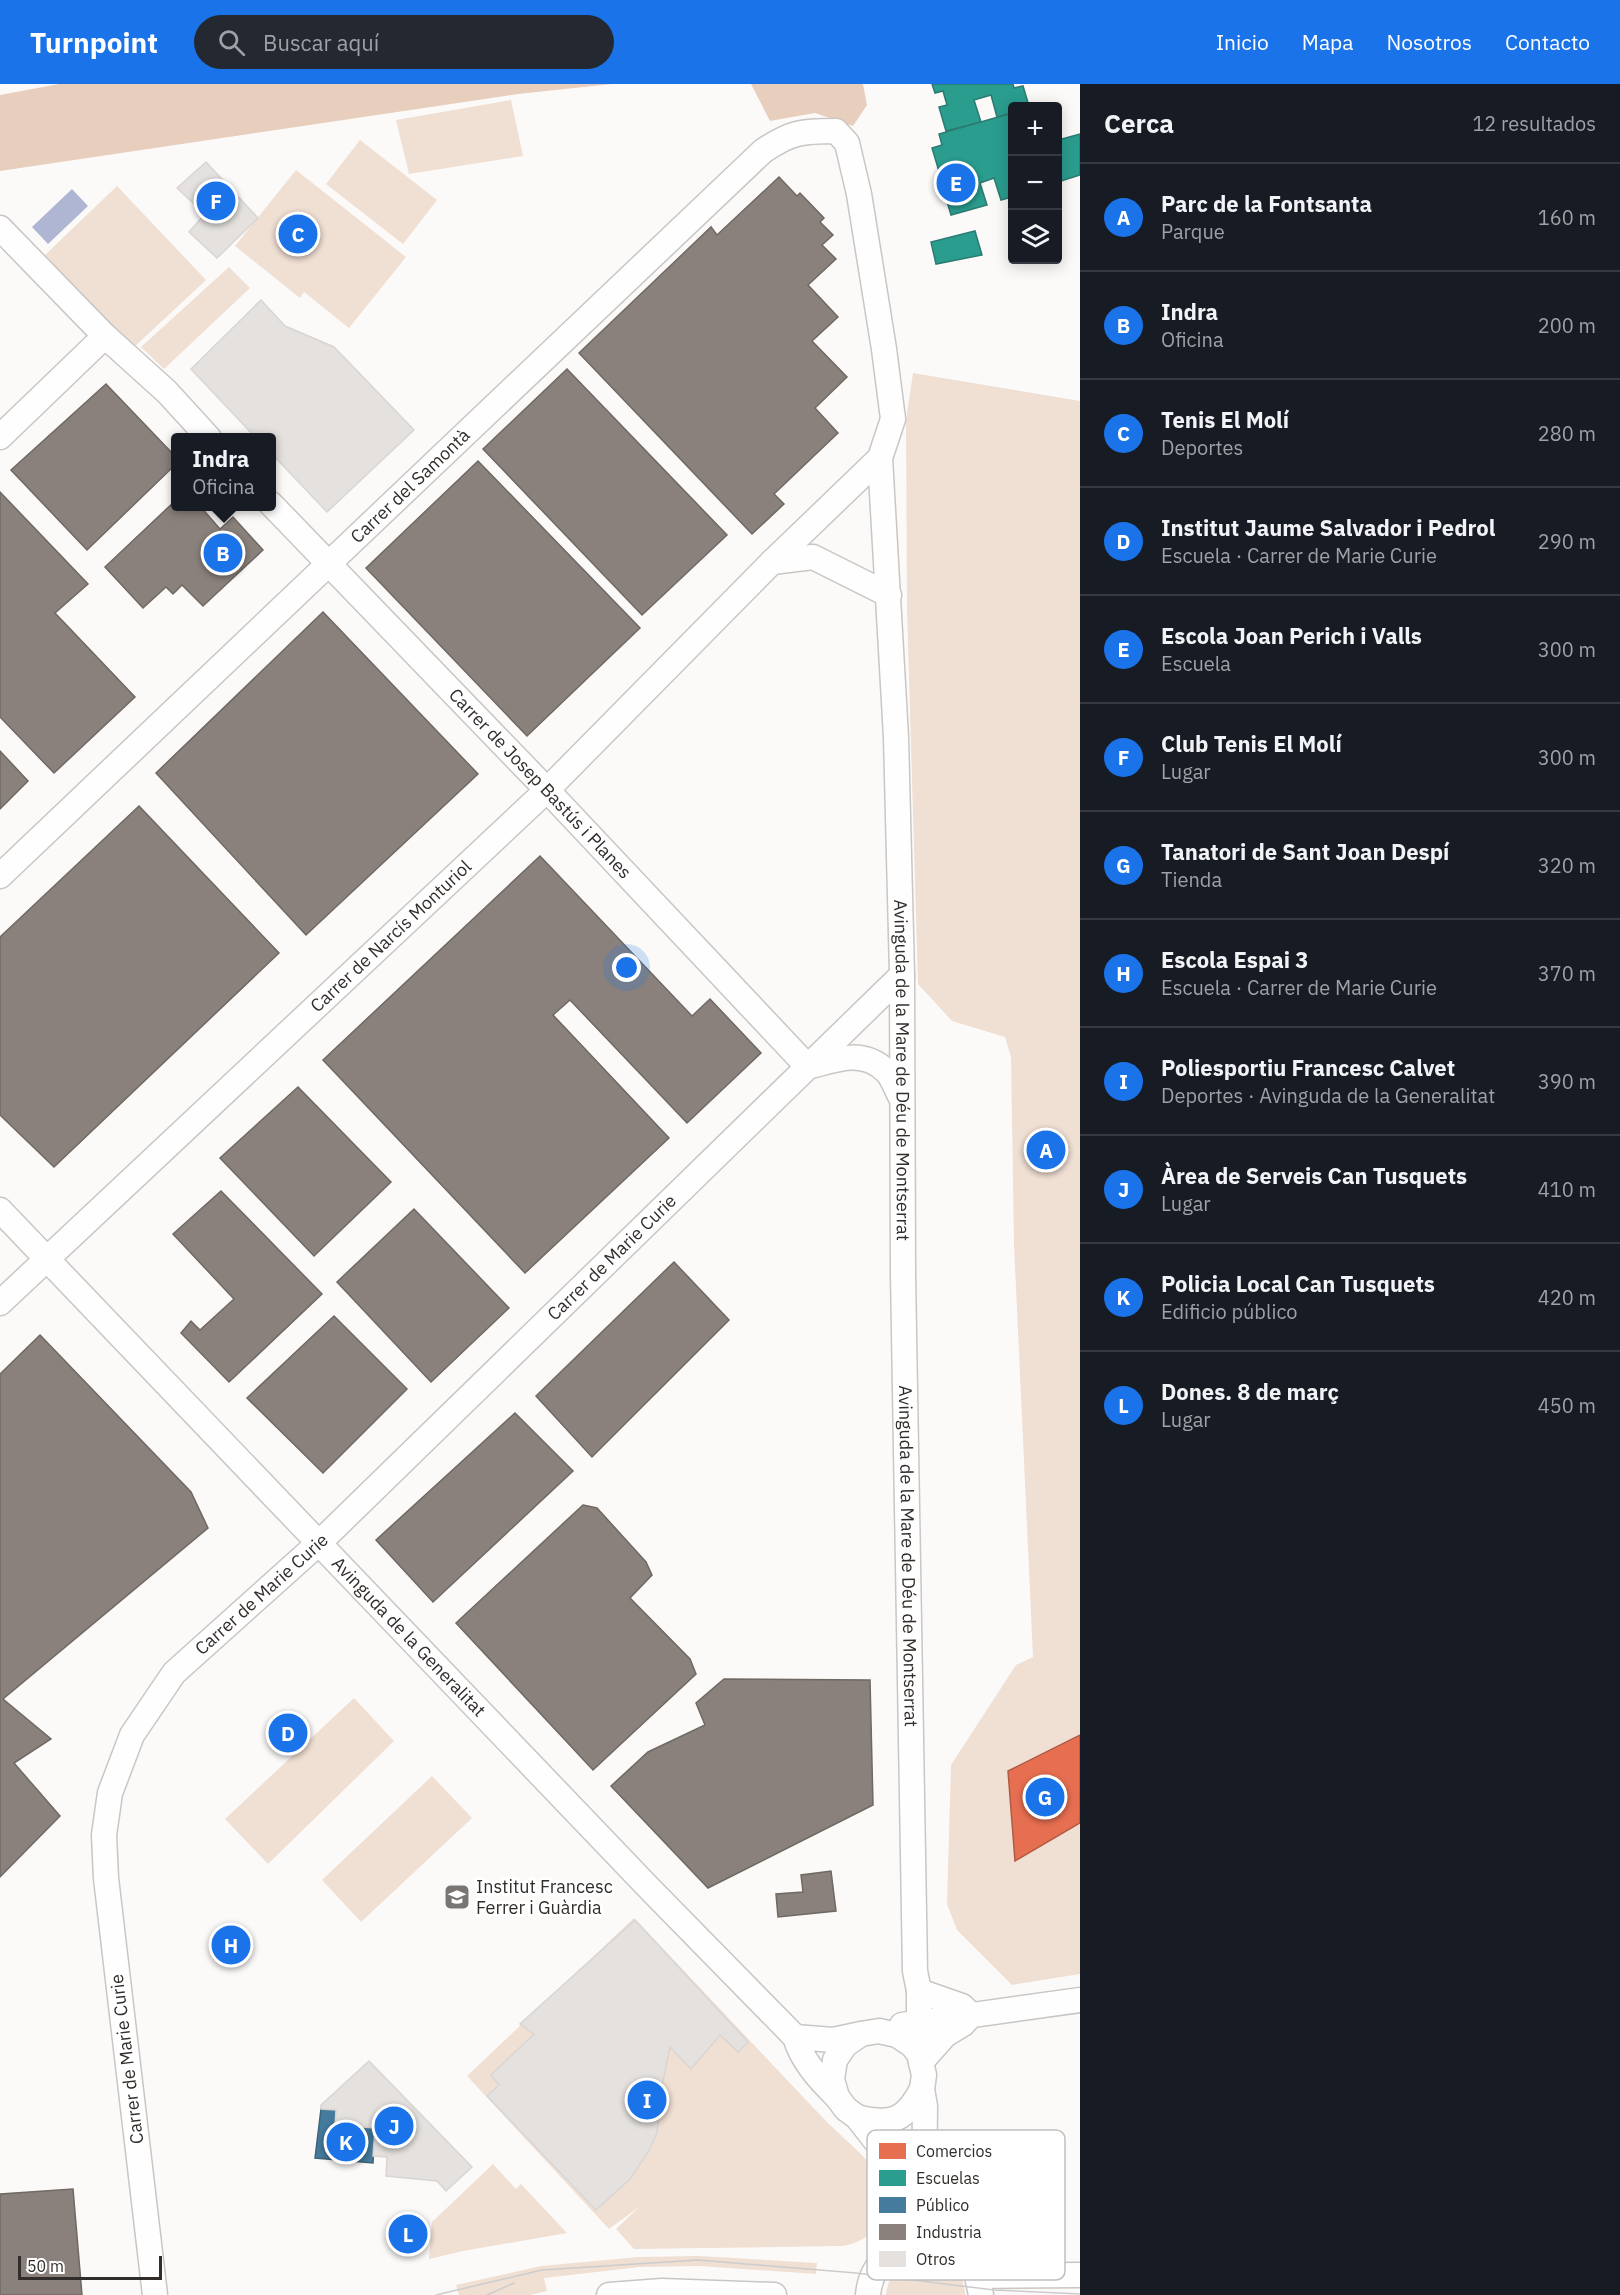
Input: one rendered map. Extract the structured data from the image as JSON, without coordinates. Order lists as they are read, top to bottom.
{
  "streets": {
    "street": [
      "Carrer del Samontà",
      "Carrer de Josep Bastús i Planes",
      "Carrer de Narcís Monturiol",
      "Avinguda de la Mare de Déu de Montserrat",
      "Carrer de Marie Curie",
      "Avinguda de la Generalitat"
    ]
  },
  "crossings": [
    ["Carrer del Samontà", "Carrer de Josep Bastús i Planes"],
    ["Carrer del Samontà", "Avinguda de la Mare de Déu de Montserrat"],
    ["Carrer de Josep Bastús i Planes", "Carrer de Narcís Monturiol"],
    ["Carrer de Josep Bastús i Planes", "Carrer de Marie Curie"],
    ["Carrer de Narcís Monturiol", "Avinguda de la Mare de Déu de Montserrat"],
    ["Carrer de Narcís Monturiol", "Avinguda de la Generalitat"],
    ["Avinguda de la Mare de Déu de Montserrat", "Carrer de Marie Curie"],
    ["Avinguda de la Mare de Déu de Montserrat", "Avinguda de la Generalitat"],
    ["Carrer de Marie Curie", "Avinguda de la Generalitat"]
  ],
  "places": {
    "school or university": ["Institut Francesc Ferrer i Guàrdia"]
  },
  "legend": [
    "Comercios",
    "Escuelas",
    "Público",
    "Industria",
    "Otros"
  ],
  "scale_bar": "50 m",
  "page": {
    "header": "Turnpoint",
    "search": "Buscar aquí",
    "nav": [
      "Inicio",
      "Mapa",
      "Nosotros",
      "Contacto"
    ],
    "heading": ["Cerca", "12 resultados"],
    "map_buttons": ["+", "−"],
    "pins": [
      "E",
      "F",
      "C",
      "B",
      "A",
      "D",
      "G",
      "H",
      "I",
      "J",
      "K",
      "L"
    ],
    "list": [
      {
        "mark": "A",
        "name": "Parc de la Fontsanta",
        "note": "Parque",
        "value": "160 m"
      },
      {
        "mark": "B",
        "name": "Indra",
        "note": "Oficina",
        "value": "200 m"
      },
      {
        "mark": "C",
        "name": "Tenis El Molí",
        "note": "Deportes",
        "value": "280 m"
      },
      {
        "mark": "D",
        "name": "Institut Jaume Salvador i Pedrol",
        "note": "Escuela · Carrer de Marie Curie",
        "value": "290 m"
      },
      {
        "mark": "E",
        "name": "Escola Joan Perich i Valls",
        "note": "Escuela",
        "value": "300 m"
      },
      {
        "mark": "F",
        "name": "Club Tenis El Molí",
        "note": "Lugar",
        "value": "300 m"
      },
      {
        "mark": "G",
        "name": "Tanatori de Sant Joan Despí",
        "note": "Tienda",
        "value": "320 m"
      },
      {
        "mark": "H",
        "name": "Escola Espai 3",
        "note": "Escuela · Carrer de Marie Curie",
        "value": "370 m"
      },
      {
        "mark": "I",
        "name": "Poliesportiu Francesc Calvet",
        "note": "Deportes · Avinguda de la Generalitat",
        "value": "390 m"
      },
      {
        "mark": "J",
        "name": "Àrea de Serveis Can Tusquets",
        "note": "Lugar",
        "value": "410 m"
      },
      {
        "mark": "K",
        "name": "Policia Local Can Tusquets",
        "note": "Edificio público",
        "value": "420 m"
      },
      {
        "mark": "L",
        "name": "Dones. 8 de març",
        "note": "Lugar",
        "value": "450 m"
      }
    ],
    "popup": ["Indra", "Oficina"],
    "scale": "50 m"
  }
}
